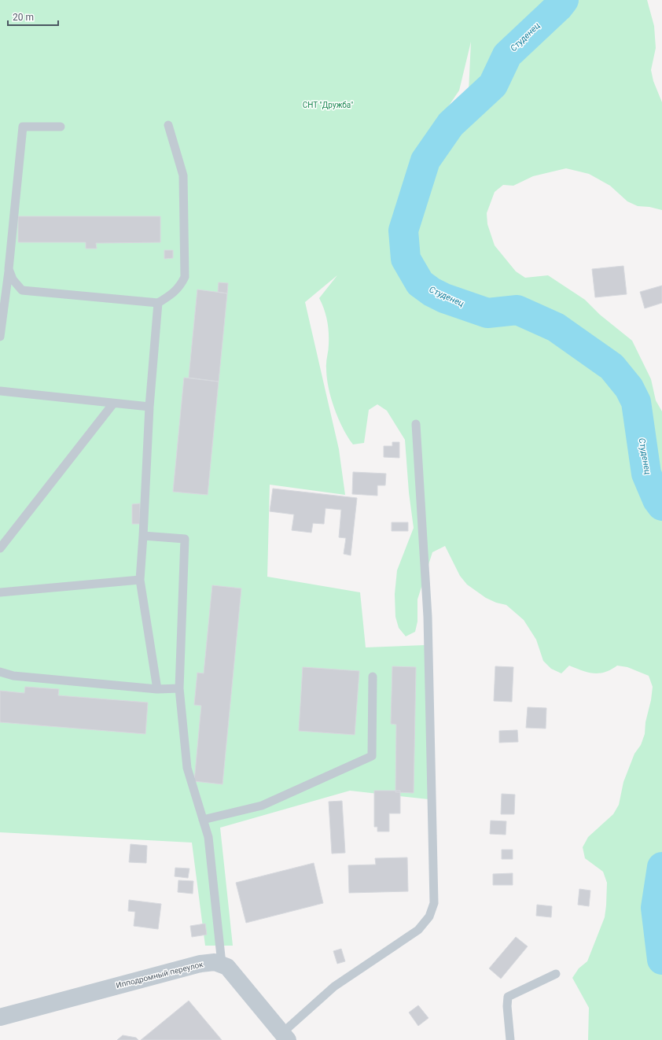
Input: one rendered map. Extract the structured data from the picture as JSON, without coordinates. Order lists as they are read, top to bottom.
{
  "streets": {
    "street": ["Ипподромный переулок"]
  },
  "water": ["Студенец"],
  "parks": ["СНТ \"Дружба\""],
  "scale_bar": "20 m"
}
